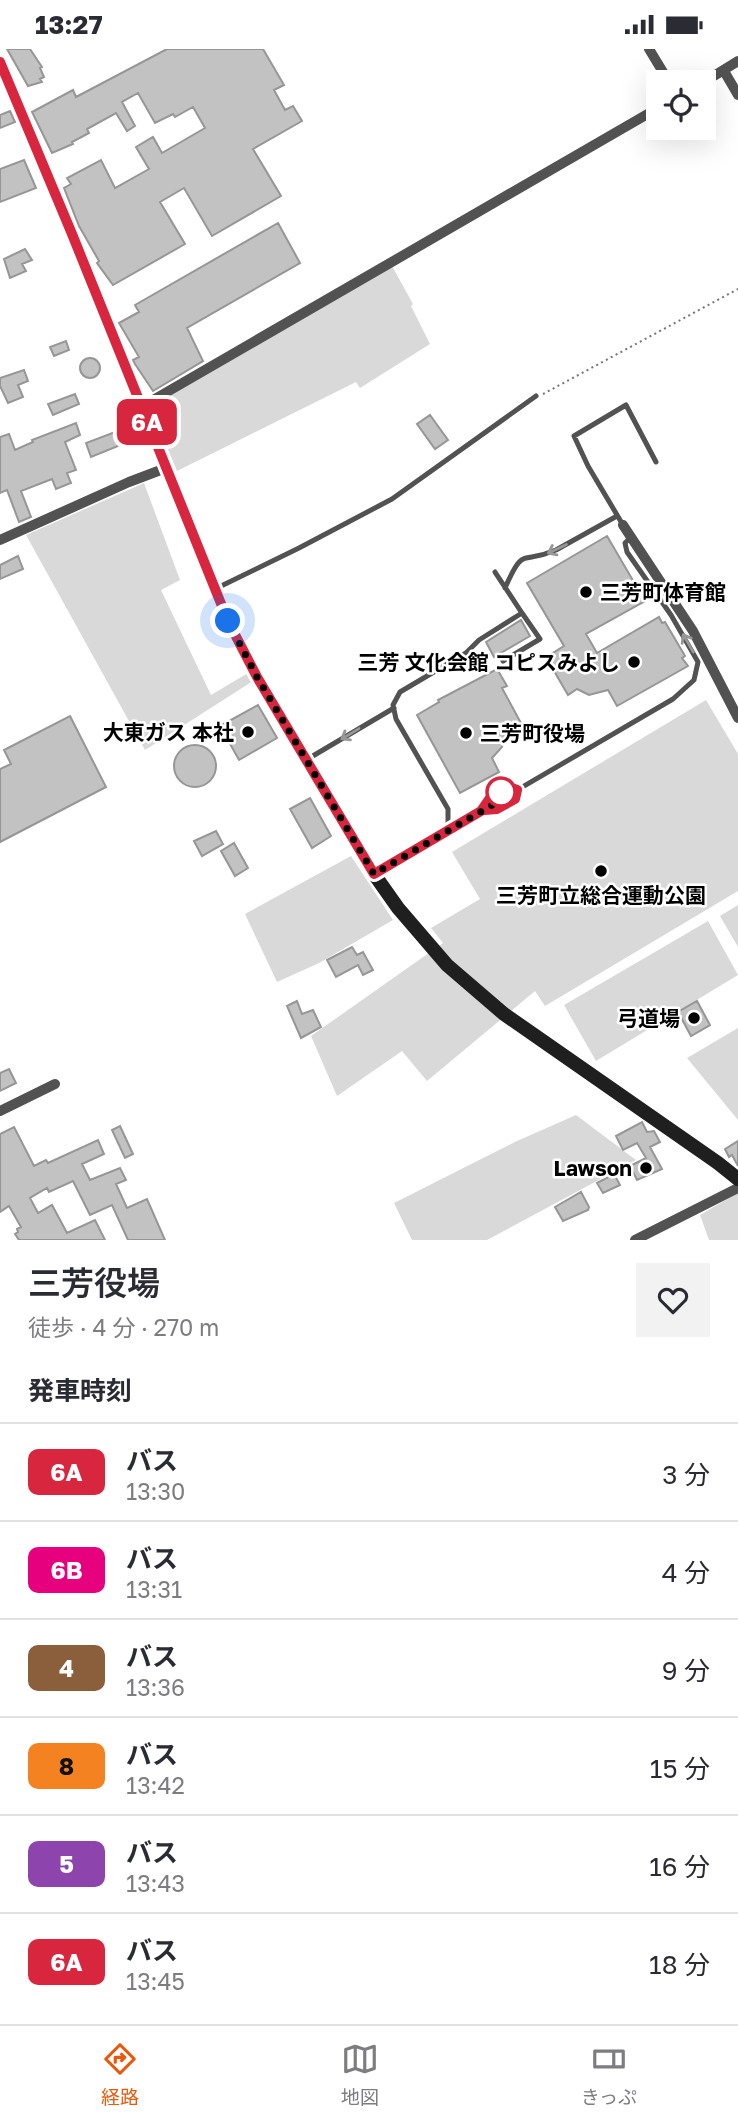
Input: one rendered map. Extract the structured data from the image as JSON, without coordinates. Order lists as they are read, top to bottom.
{
  "places": [
    "三芳町体育館",
    "三芳 文化会館 コピスみよし",
    "大東ガス 本社",
    "三芳町役場",
    "三芳町立総合運動公園",
    "弓道場",
    "Lawson"
  ],
  "lines": ["bus line 6A"],
  "page": {
    "status": "13:27",
    "on_map": "6A",
    "heading": [
      ["三芳役場", "徒歩 · 4 分 · 270 m"],
      "発車時刻"
    ],
    "list": [
      {
        "mark": "6A",
        "name": "バス",
        "note": "13:30",
        "value": "3 分"
      },
      {
        "mark": "6B",
        "name": "バス",
        "note": "13:31",
        "value": "4 分"
      },
      {
        "mark": "4",
        "name": "バス",
        "note": "13:36",
        "value": "9 分"
      },
      {
        "mark": "8",
        "name": "バス",
        "note": "13:42",
        "value": "15 分"
      },
      {
        "mark": "5",
        "name": "バス",
        "note": "13:43",
        "value": "16 分"
      },
      {
        "mark": "6A",
        "name": "バス",
        "note": "13:45",
        "value": "18 分"
      }
    ],
    "tabs": ["経路", "地図", "きっぷ"]
  }
}
